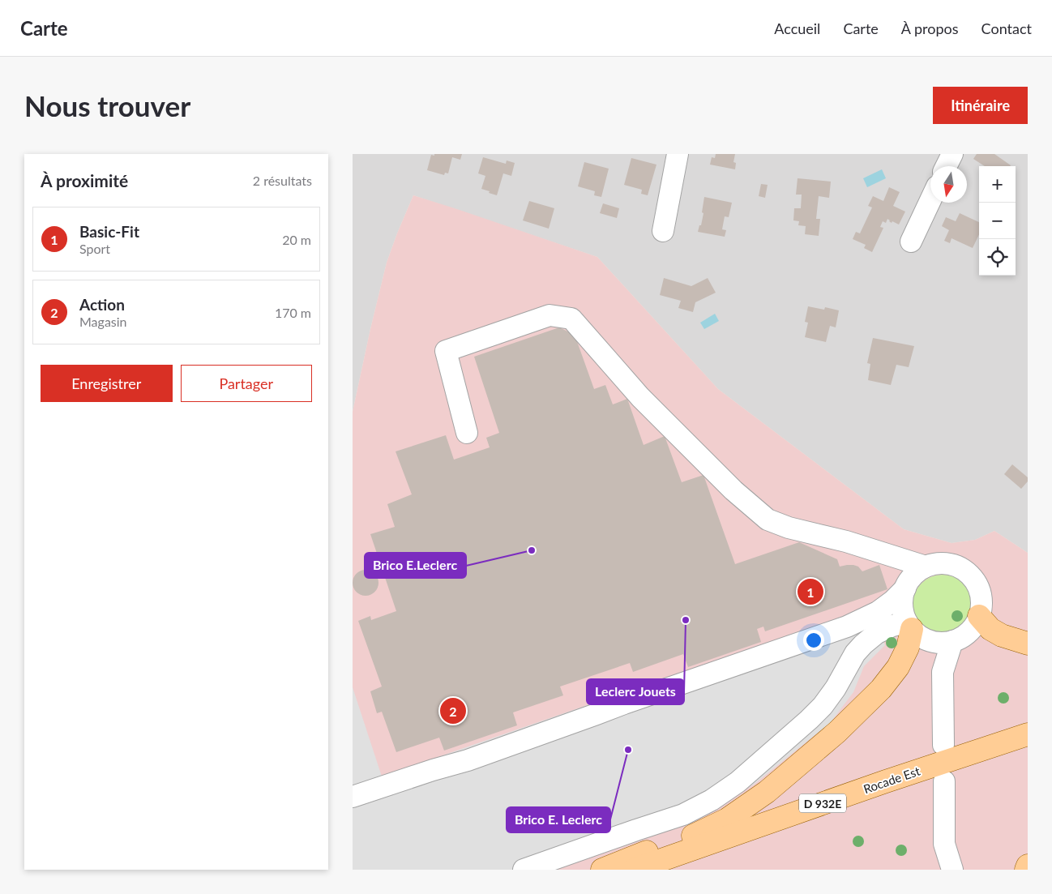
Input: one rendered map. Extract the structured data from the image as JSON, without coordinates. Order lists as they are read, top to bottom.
{
  "streets": {
    "main road": ["Rocade Est", "D 932E"]
  },
  "places": ["Brico E.Leclerc", "Leclerc Jouets", "Brico E. Leclerc"],
  "north": "bottom",
  "page": {
    "header": "Carte",
    "nav": [
      "Accueil",
      "Carte",
      "À propos",
      "Contact"
    ],
    "buttons": [
      "Itinéraire",
      ["Enregistrer", "Partager"]
    ],
    "title": "Nous trouver",
    "heading": ["À proximité", "2 résultats"],
    "map_buttons": ["+", "−"],
    "list": [
      {
        "mark": "1",
        "name": "Basic-Fit",
        "note": "Sport",
        "value": "20 m"
      },
      {
        "mark": "2",
        "name": "Action",
        "note": "Magasin",
        "value": "170 m"
      }
    ],
    "pins": ["1", "2"]
  }
}
